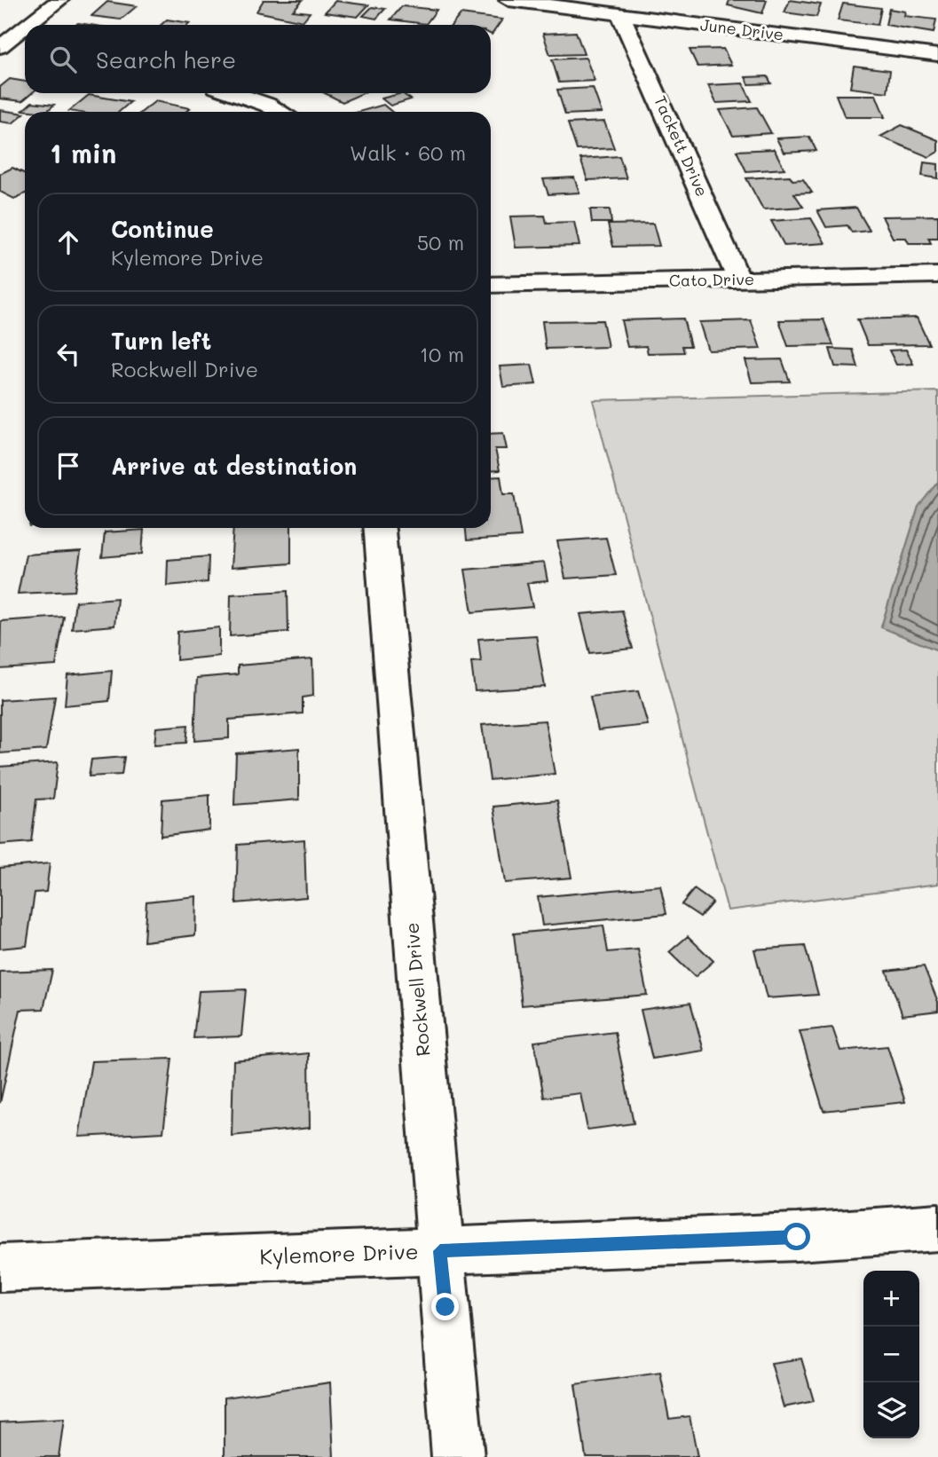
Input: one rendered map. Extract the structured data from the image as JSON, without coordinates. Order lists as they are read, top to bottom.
{
  "streets": {
    "street": [
      "June Drive",
      "Tackett Drive",
      "Cato Drive",
      "Rockwell Drive",
      "Kylemore Drive"
    ]
  },
  "crossings": [
    ["June Drive", "Tackett Drive"],
    ["Tackett Drive", "Cato Drive"],
    ["Rockwell Drive", "Kylemore Drive"]
  ],
  "page": {
    "search": "Search here",
    "heading": ["1 min", "Walk · 60 m"],
    "list": [
      ["Continue", "Kylemore Drive", "50 m"],
      ["Turn left", "Rockwell Drive", "10 m"],
      "Arrive at destination"
    ],
    "map_buttons": ["+", "−"]
  }
}
